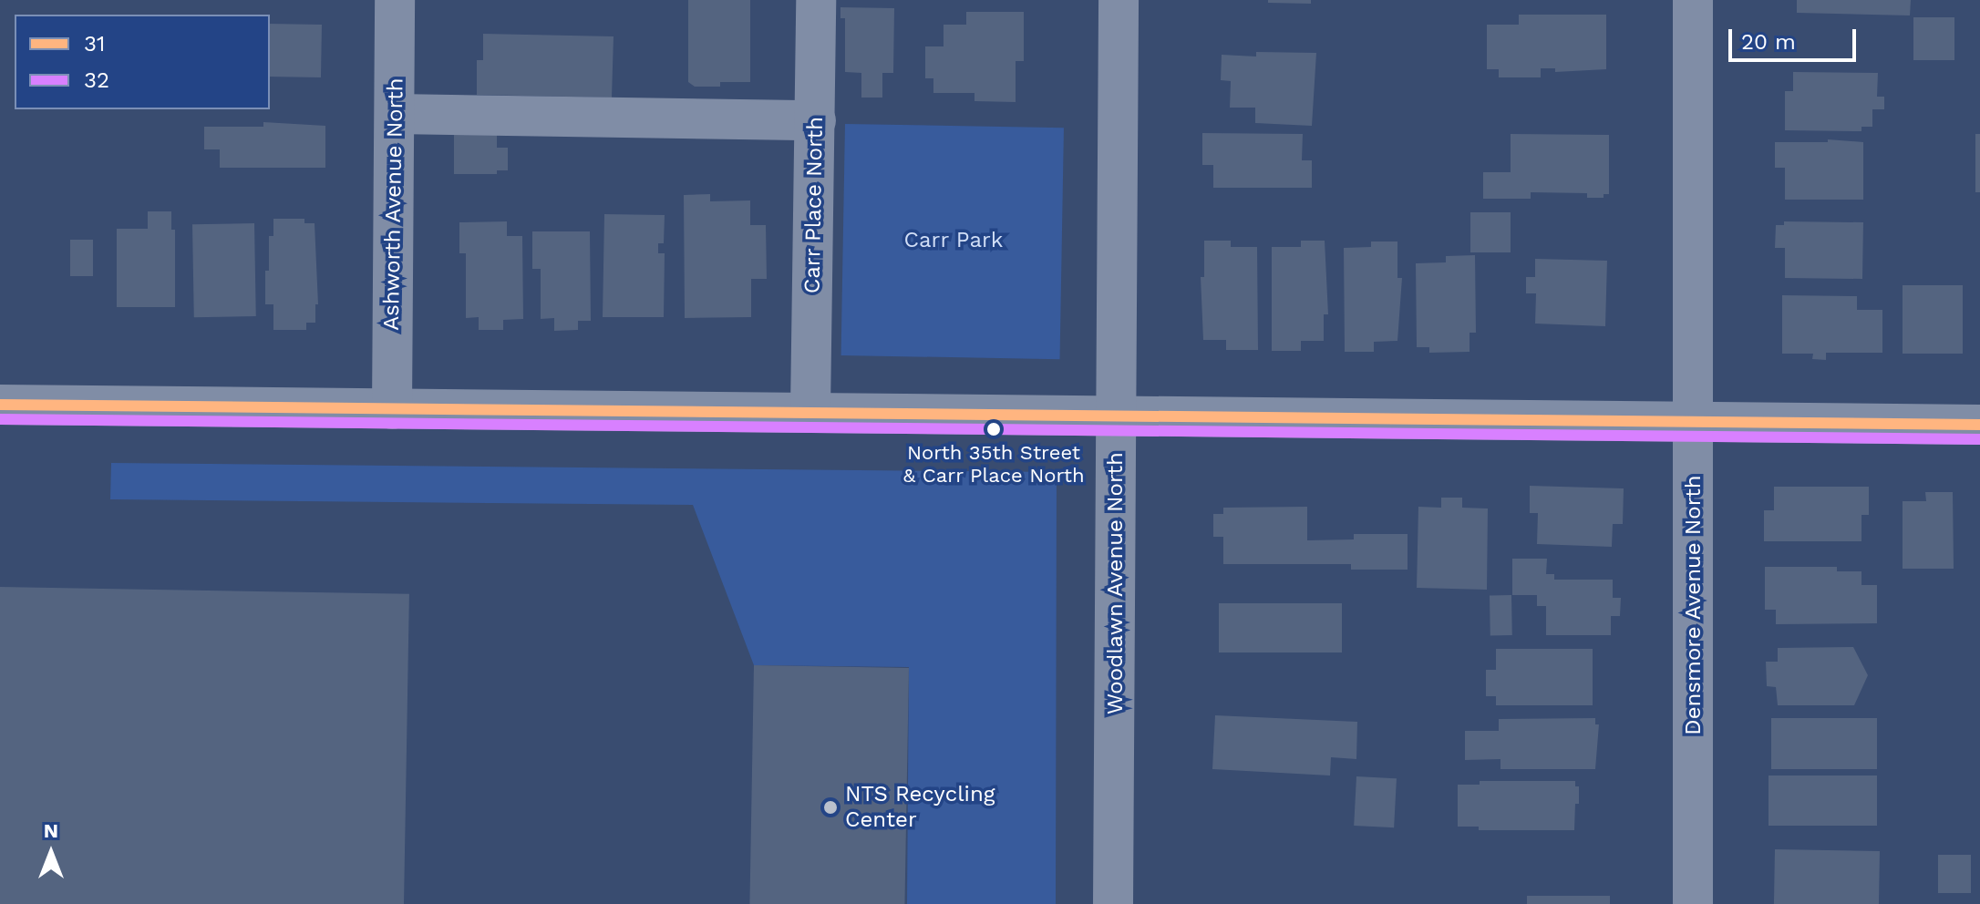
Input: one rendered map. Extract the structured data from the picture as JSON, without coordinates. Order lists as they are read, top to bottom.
{
  "streets": {
    "street": [
      "Ashworth Avenue North",
      "Carr Place North",
      "Woodlawn Avenue North",
      "Densmore Avenue North"
    ]
  },
  "parks": ["Carr Park"],
  "places": ["North 35th Street & Carr Place North", "NTS Recycling Center"],
  "lines": ["transit line 31", "transit line 32"],
  "legend": ["31", "32"],
  "scale_bar": "20 m",
  "north": "top"
}
